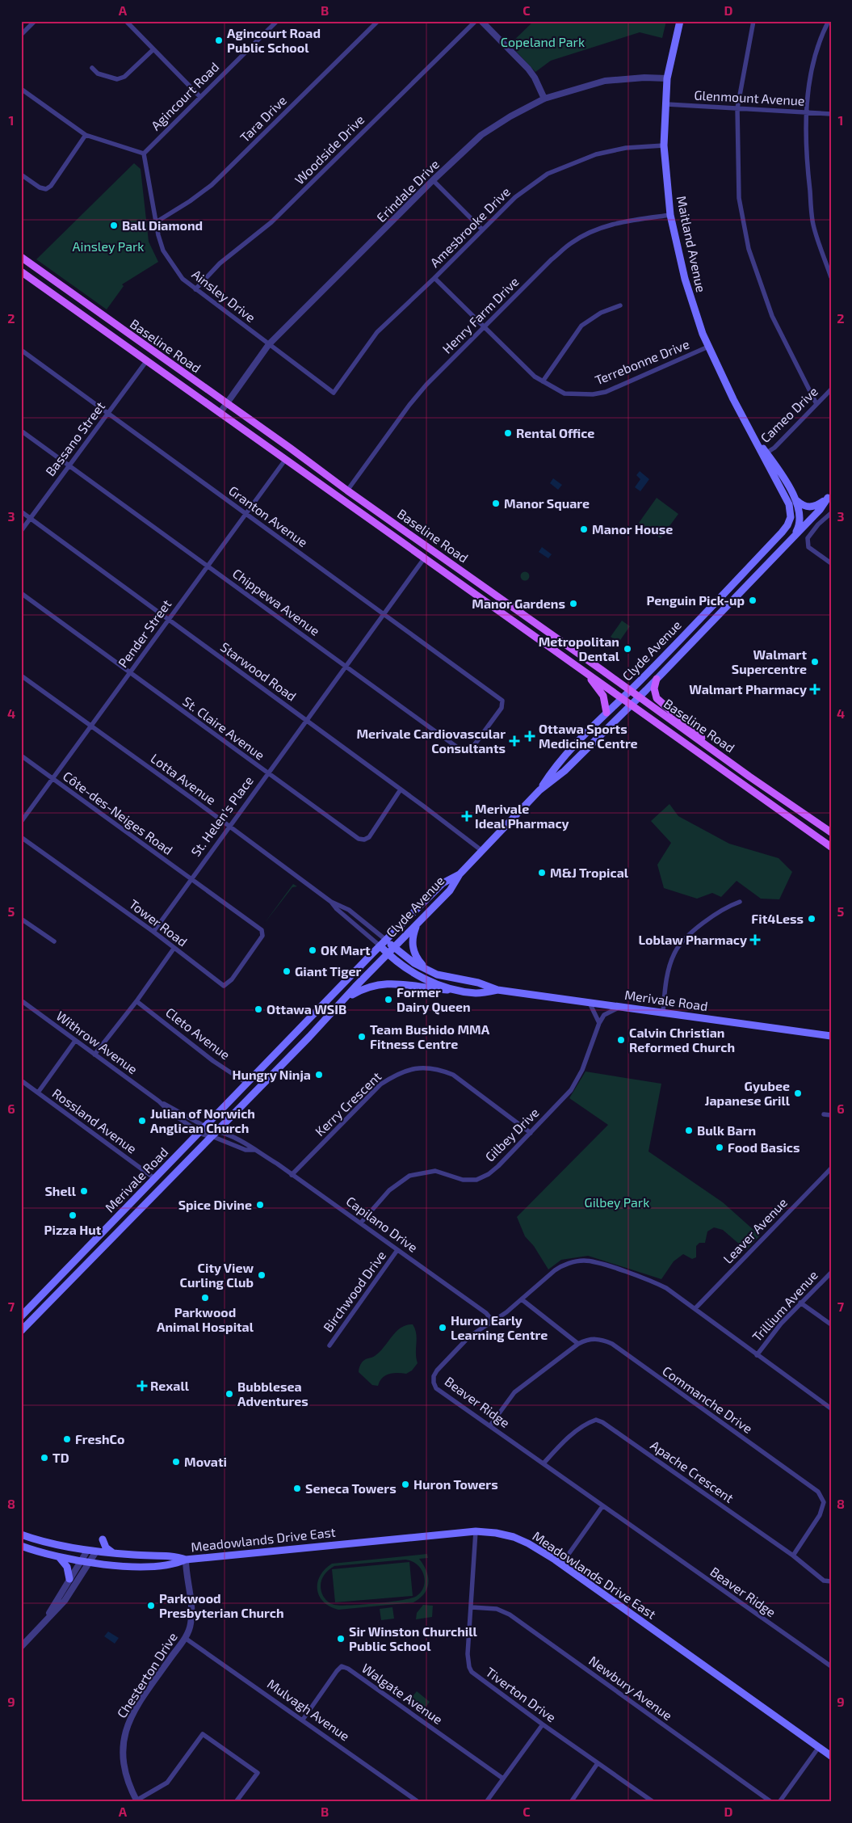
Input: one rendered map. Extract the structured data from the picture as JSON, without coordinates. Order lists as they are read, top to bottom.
{
  "streets": {
    "main road": [
      "Maitland Avenue",
      "Baseline Road",
      "Clyde Avenue",
      "Merivale Road",
      "Meadowlands Drive East"
    ],
    "street": [
      "Agincourt Road",
      "Glenmount Avenue",
      "Tara Drive",
      "Woodside Drive",
      "Erindale Drive",
      "Amesbrooke Drive",
      "Ainsley Drive",
      "Henry Farm Drive",
      "Terrebonne Drive",
      "Cameo Drive",
      "Bassano Street",
      "Granton Avenue",
      "Chippewa Avenue",
      "Pender Street",
      "Starwood Road",
      "St. Claire Avenue",
      "Lotta Avenue",
      "Côte-des-Neiges Road",
      "St. Helen's Place",
      "Tower Road",
      "Cleto Avenue",
      "Withrow Avenue",
      "Kerry Crescent",
      "Rossland Avenue",
      "Gilbey Drive",
      "Capilano Drive",
      "Leaver Avenue",
      "Birchwood Drive",
      "Trillium Avenue",
      "Commanche Drive",
      "Beaver Ridge",
      "Apache Crescent",
      "Chesterton Drive",
      "Newbury Avenue",
      "Walgate Avenue",
      "Tiverton Drive",
      "Mulvagh Avenue"
    ]
  },
  "crossings": [
    ["Agincourt Road", "Ainsley Drive"],
    ["Glenmount Avenue", "Maitland Avenue"],
    ["Tara Drive", "Ainsley Drive"],
    ["Woodside Drive", "Ainsley Drive"],
    ["Erindale Drive", "Maitland Avenue"],
    ["Erindale Drive", "Ainsley Drive"],
    ["Erindale Drive", "Baseline Road"],
    ["Amesbrooke Drive", "Maitland Avenue"],
    ["Amesbrooke Drive", "Ainsley Drive"],
    ["Amesbrooke Drive", "Terrebonne Drive"],
    ["Maitland Avenue", "Henry Farm Drive"],
    ["Maitland Avenue", "Terrebonne Drive"],
    ["Maitland Avenue", "Cameo Drive"],
    ["Maitland Avenue", "Clyde Avenue"],
    ["Henry Farm Drive", "Baseline Road"],
    ["Henry Farm Drive", "Terrebonne Drive"],
    ["Baseline Road", "Bassano Street"],
    ["Baseline Road", "Pender Street"],
    ["Baseline Road", "Clyde Avenue"],
    ["Baseline Road", "St. Helen's Place"],
    ["Bassano Street", "Granton Avenue"],
    ["Bassano Street", "Chippewa Avenue"],
    ["Bassano Street", "Starwood Road"],
    ["Granton Avenue", "Chippewa Avenue"],
    ["Granton Avenue", "Pender Street"],
    ["Granton Avenue", "St. Helen's Place"],
    ["Chippewa Avenue", "Pender Street"],
    ["Chippewa Avenue", "St. Helen's Place"],
    ["Pender Street", "Starwood Road"],
    ["Pender Street", "St. Claire Avenue"],
    ["Pender Street", "Lotta Avenue"],
    ["Pender Street", "Côte-des-Neiges Road"],
    ["Clyde Avenue", "Starwood Road"],
    ["Clyde Avenue", "Lotta Avenue"],
    ["Clyde Avenue", "Merivale Road"],
    ["Starwood Road", "St. Claire Avenue"],
    ["Starwood Road", "St. Helen's Place"],
    ["St. Claire Avenue", "St. Helen's Place"],
    ["Lotta Avenue", "St. Helen's Place"],
    ["Lotta Avenue", "Merivale Road"],
    ["Côte-des-Neiges Road", "St. Helen's Place"],
    ["Côte-des-Neiges Road", "Tower Road"],
    ["St. Helen's Place", "Tower Road"],
    ["Merivale Road", "Cleto Avenue"],
    ["Merivale Road", "Withrow Avenue"],
    ["Merivale Road", "Rossland Avenue"],
    ["Merivale Road", "Gilbey Drive"],
    ["Merivale Road", "Capilano Drive"],
    ["Withrow Avenue", "Capilano Drive"],
    ["Kerry Crescent", "Gilbey Drive"],
    ["Kerry Crescent", "Capilano Drive"],
    ["Gilbey Drive", "Capilano Drive"],
    ["Capilano Drive", "Birchwood Drive"],
    ["Capilano Drive", "Beaver Ridge"],
    ["Leaver Avenue", "Beaver Ridge"],
    ["Trillium Avenue", "Beaver Ridge"],
    ["Commanche Drive", "Apache Crescent"],
    ["Beaver Ridge", "Apache Crescent"],
    ["Meadowlands Drive East", "Chesterton Drive"],
    ["Meadowlands Drive East", "Tiverton Drive"],
    ["Chesterton Drive", "Mulvagh Avenue"],
    ["Newbury Avenue", "Tiverton Drive"],
    ["Walgate Avenue", "Mulvagh Avenue"]
  ],
  "parks": ["Copeland Park", "Ainsley Park", "Gilbey Park"],
  "places": {
    "other": [
      "Agincourt Road Public School",
      "Ball Diamond",
      "Rental Office",
      "Manor Square",
      "Manor House",
      "Penguin Pick-up",
      "Manor Gardens",
      "Metropolitan Dental",
      "Walmart Supercentre",
      "M&J Tropical",
      "Fit4Less",
      "OK Mart",
      "Giant Tiger",
      "Former Dairy Queen",
      "Ottawa WSIB",
      "Team Bushido MMA Fitness Centre",
      "Calvin Christian Reformed Church",
      "Hungry Ninja",
      "Gyubee Japanese Grill",
      "Julian of Norwich Anglican Church",
      "Bulk Barn",
      "Food Basics",
      "Shell",
      "Spice Divine",
      "Pizza Hut",
      "City View Curling Club",
      "Parkwood Animal Hospital",
      "Huron Early Learning Centre",
      "Bubblesea Adventures",
      "FreshCo",
      "TD",
      "Movati",
      "Huron Towers",
      "Seneca Towers",
      "Parkwood Presbyterian Church",
      "Sir Winston Churchill Public School"
    ],
    "health": [
      "Walmart Pharmacy",
      "Ottawa Sports Medicine Centre",
      "Merivale Cardiovascular Consultants",
      "Merivale Ideal Pharmacy",
      "Loblaw Pharmacy",
      "Rexall"
    ]
  },
  "grid": {
    "columns": [
      "A",
      "B",
      "C",
      "D"
    ],
    "rows": [
      "1",
      "2",
      "3",
      "4",
      "5",
      "6",
      "7",
      "8",
      "9"
    ]
  }
}
